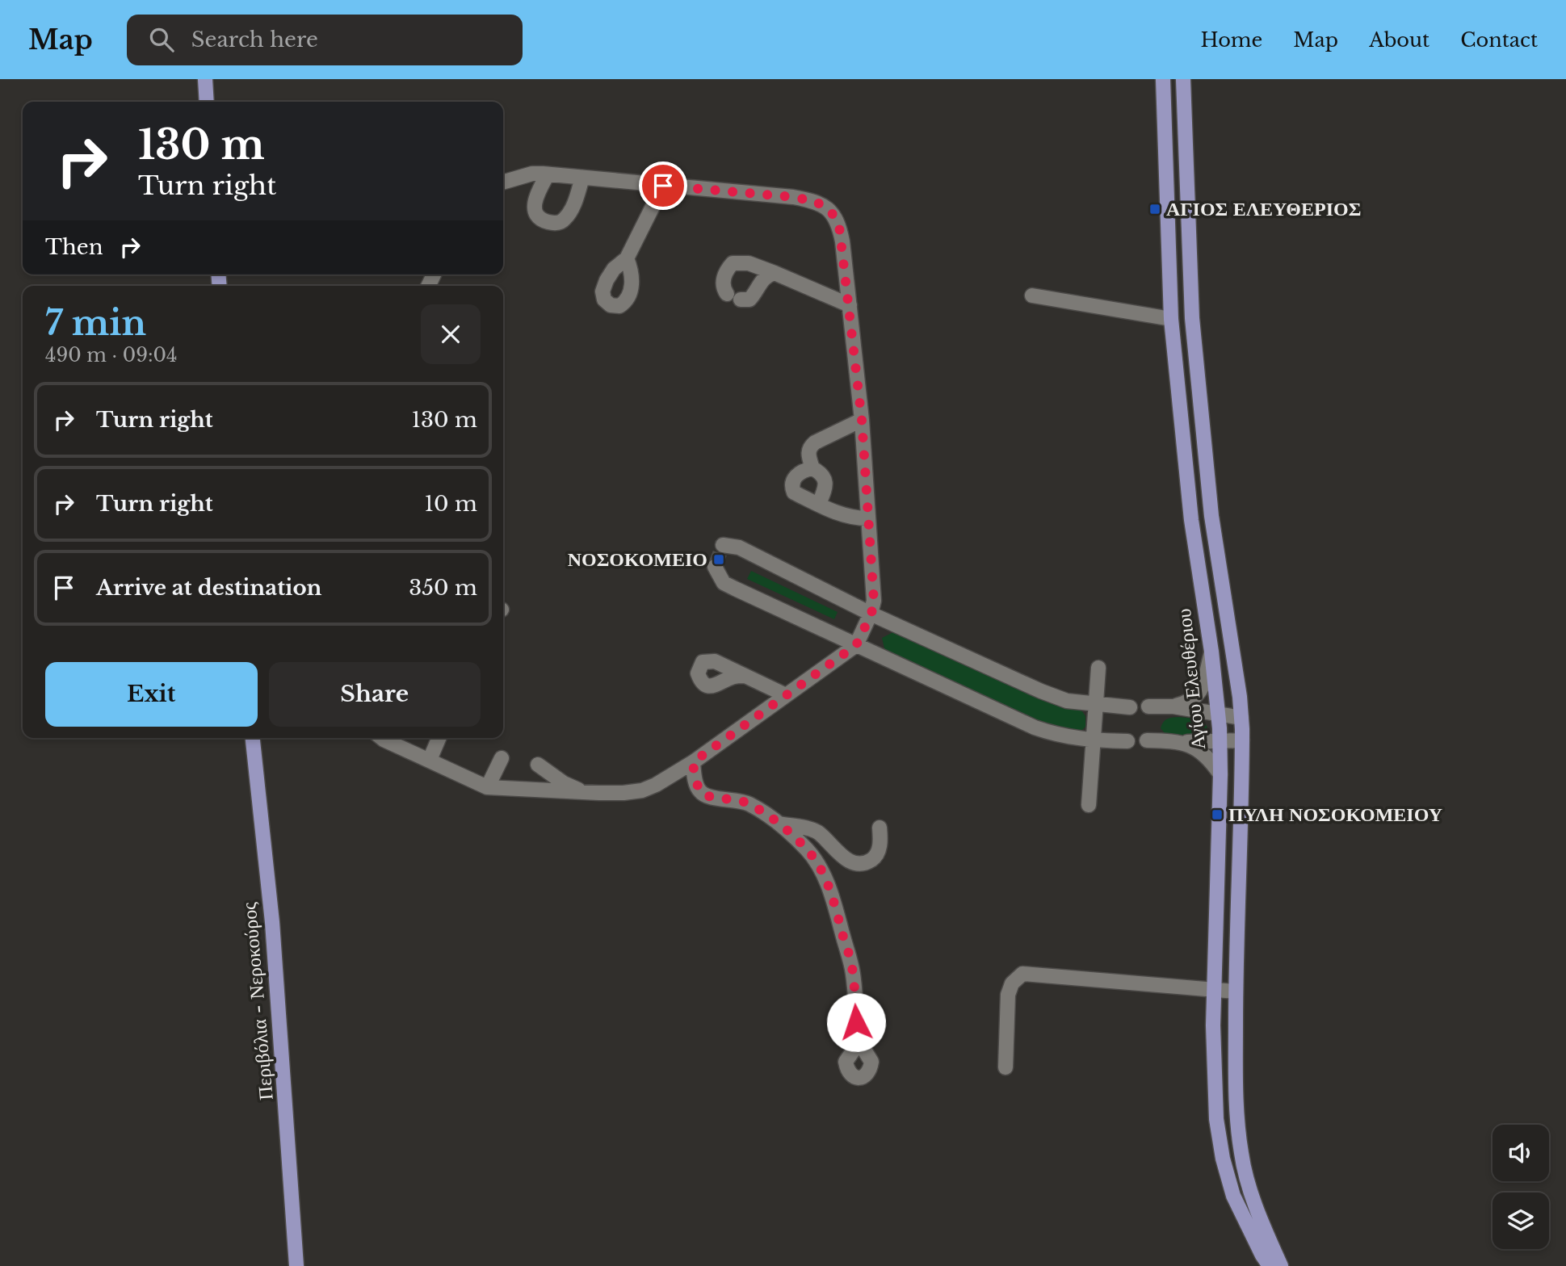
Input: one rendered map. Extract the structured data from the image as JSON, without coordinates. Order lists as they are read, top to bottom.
{
  "streets": {
    "main road": ["Αγίου Ελευθέριου", "Περιβόλια - Νεροκούρος"]
  },
  "places": {
    "transit": ["ΑΓΙΟΣ ΕΛΕΥΘΕΡΙΟΣ", "ΝΟΣΟΚΟΜΕΙΟ", "ΠΥΛΗ ΝΟΣΟΚΟΜΕΙΟΥ"]
  },
  "page": {
    "header": "Map",
    "search": "Search here",
    "nav": [
      "Home",
      "Map",
      "About",
      "Contact"
    ],
    "turn": ["130 m", "Turn right"],
    "then": "Then",
    "heading": ["7 min", "490 m · 09:04"],
    "list": [
      {
        "name": "Turn right",
        "value": "130 m"
      },
      {
        "name": "Turn right",
        "value": "10 m"
      },
      {
        "name": "Arrive at destination",
        "value": "350 m"
      }
    ],
    "buttons": ["Exit", "Share"]
  }
}
